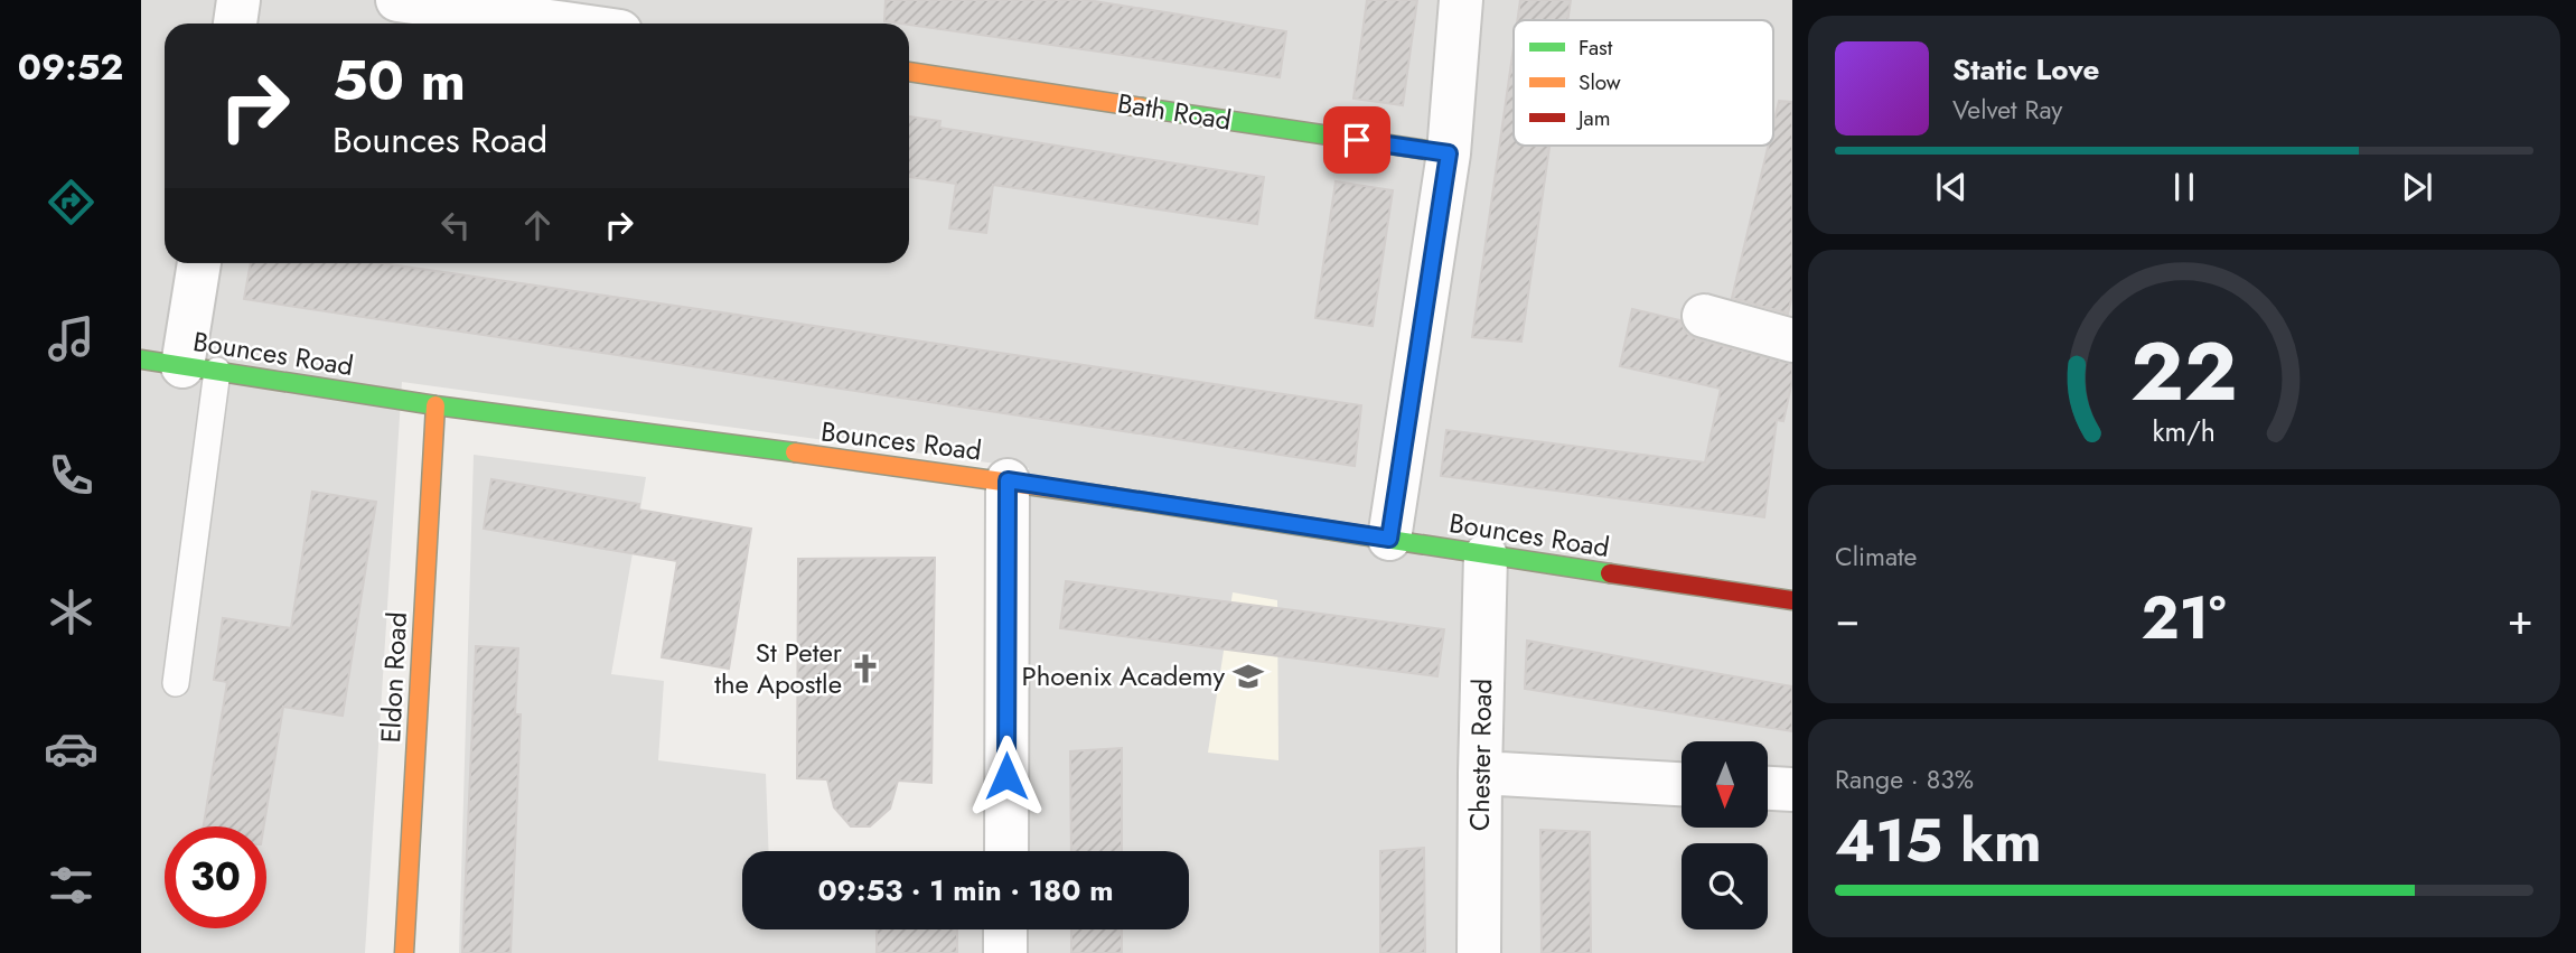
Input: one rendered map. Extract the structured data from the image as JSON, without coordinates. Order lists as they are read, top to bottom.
{
  "streets": {
    "street": [
      "Bath Road",
      "Bounces Road",
      "Eldon Road",
      "Chester Road"
    ]
  },
  "crossings": [
    ["Bounces Road", "Eldon Road"],
    ["Bounces Road", "Chester Road"]
  ],
  "places": {
    "church": ["St Peter the Apostle"],
    "school or university": ["Phoenix Academy"]
  },
  "legend": ["Fast", "Slow", "Jam"],
  "north": "bottom",
  "page": {
    "tabs": "09:52",
    "turn": ["50 m", "Bounces Road"],
    "song": ["Static Love", "Velvet Ray"],
    "tile": [
      "Climate",
      ["Range · 83%", "415 km"]
    ],
    "heat": ["−", "21°", "+"],
    "limit": "30",
    "trip": "09:53 · 1 min · 180 m",
    "gauge": ["22", "km/h"]
  }
}
